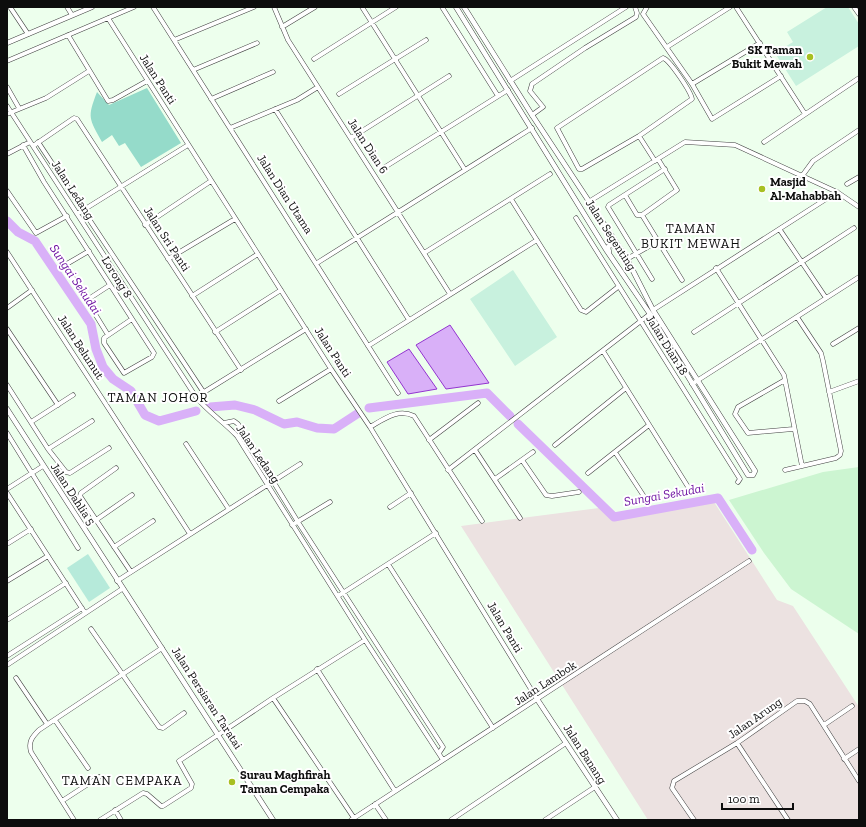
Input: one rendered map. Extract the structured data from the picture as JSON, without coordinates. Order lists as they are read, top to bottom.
{
  "streets": {
    "street": [
      "Jalan Panti",
      "Jalan Dian 6",
      "Jalan Ledang",
      "Jalan Dian Utama",
      "Jalan Segenting",
      "Jalan Sri Panti",
      "Lorong 8",
      "Jalan Dian 18",
      "Jalan Belumut",
      "Jalan Dahlia 5",
      "Jalan Lambok",
      "Jalan Persiaran Taratai",
      "Jalan Arung",
      "Jalan Banang"
    ]
  },
  "crossings": [
    ["Jalan Panti", "Jalan Lambok"],
    ["Jalan Panti", "Jalan Banang"],
    ["Jalan Ledang", "Jalan Lambok"],
    ["Jalan Dahlia 5", "Jalan Persiaran Taratai"],
    ["Jalan Lambok", "Jalan Banang"]
  ],
  "districts": ["TAMAN BUKIT MEWAH", "TAMAN JOHOR", "TAMAN CEMPAKA"],
  "water": ["Sungai Sekudai"],
  "places": ["SK Taman Bukit Mewah", "Masjid Al-Mahabbah", "Surau Maghfirah Taman Cempaka"],
  "scale_bar": "100 m"
}
